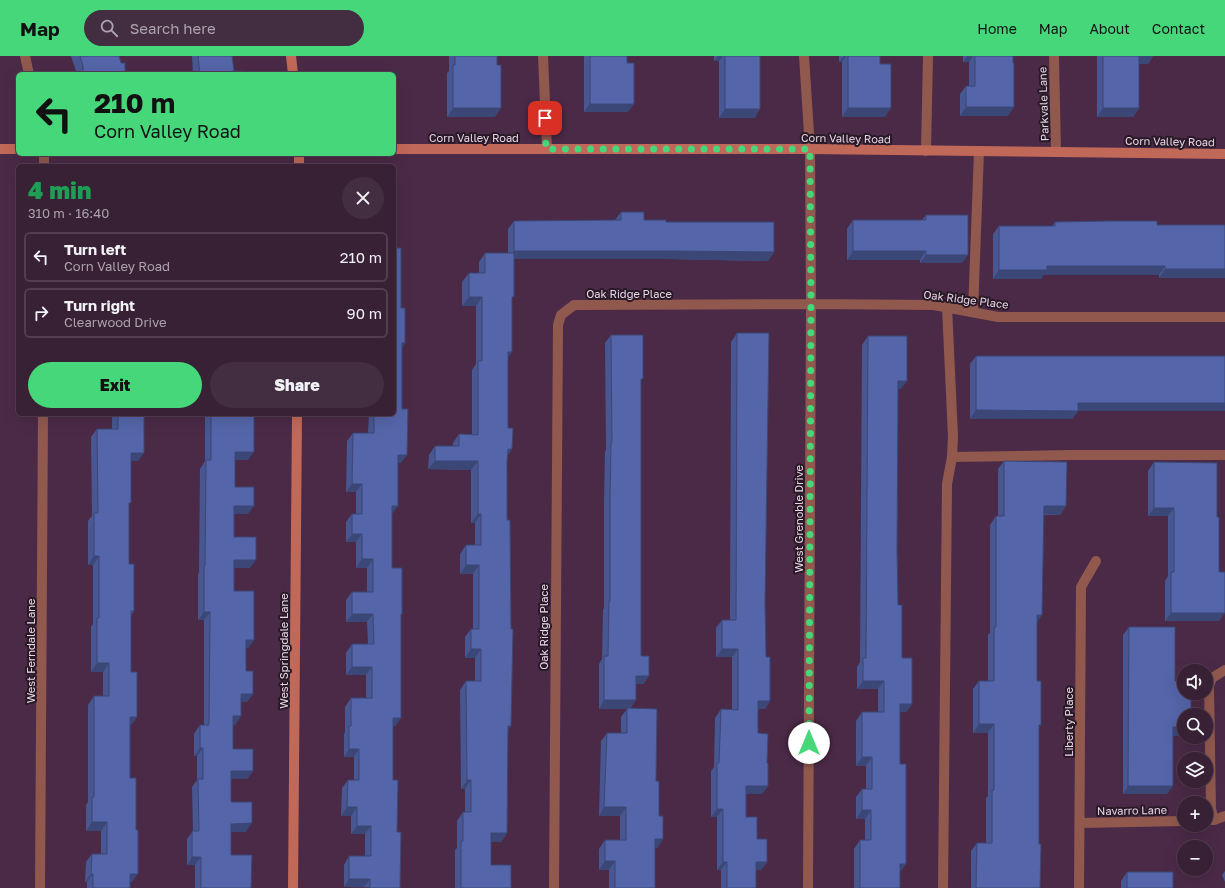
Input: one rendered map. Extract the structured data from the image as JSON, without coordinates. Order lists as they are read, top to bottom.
{
  "streets": {
    "main road": ["Corn Valley Road", "West Springdale Lane"],
    "street": [
      "Parkvale Lane",
      "Oak Ridge Place",
      "West Grenoble Drive",
      "West Ferndale Lane",
      "Liberty Place",
      "Navarro Lane"
    ]
  },
  "crossings": [
    ["Parkvale Lane", "Corn Valley Road"],
    ["Corn Valley Road", "West Grenoble Drive"],
    ["Oak Ridge Place", "West Grenoble Drive"],
    ["Liberty Place", "Navarro Lane"]
  ],
  "page": {
    "header": "Map",
    "search": "Search here",
    "nav": [
      "Home",
      "Map",
      "About",
      "Contact"
    ],
    "turn": ["210 m", "Corn Valley Road"],
    "heading": ["4 min", "310 m · 16:40"],
    "list": [
      {
        "name": "Turn left",
        "note": "Corn Valley Road",
        "value": "210 m"
      },
      {
        "name": "Turn right",
        "note": "Clearwood Drive",
        "value": "90 m"
      }
    ],
    "buttons": ["Exit", "Share"],
    "map_buttons": ["+", "−"]
  }
}
